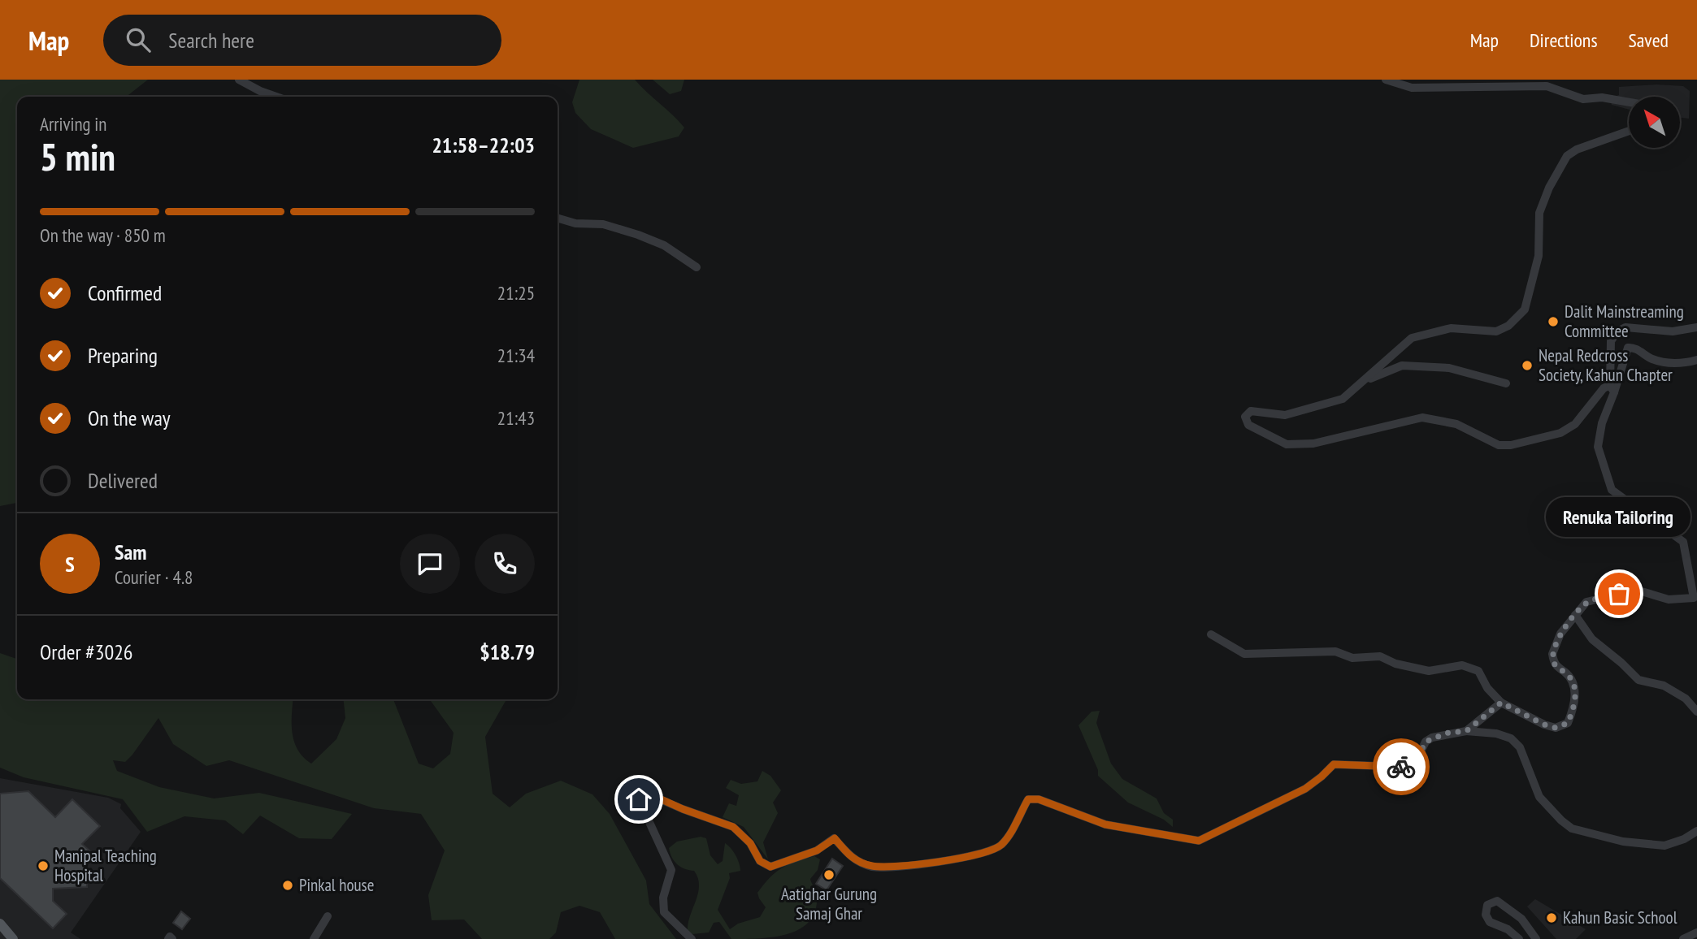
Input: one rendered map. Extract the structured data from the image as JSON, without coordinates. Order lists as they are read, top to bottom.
{
  "places": [
    "Dalit Mainstreaming Committee",
    "Nepal Redcross Society, Kahun Chapter",
    "Renuka Tailoring",
    "Manipal Teaching Hospital",
    "Aatighar Gurung Samaj Ghar",
    "Pinkal house",
    "Kahun Basic School"
  ],
  "north": "top left",
  "page": {
    "header": "Map",
    "search": "Search here",
    "nav": ["Map", "Directions", "Saved"],
    "heading": ["5 min", "Arriving in", "21:58–22:03"],
    "panel": [
      "Sam",
      "Courier · 4.8",
      "Order #3026",
      "$18.79"
    ],
    "bar": "On the way · 850 m",
    "list": [
      ["Confirmed", "21:25"],
      ["Preparing", "21:34"],
      ["On the way", "21:43"],
      "Delivered"
    ],
    "bubble": "Renuka Tailoring",
    "round": "S"
  }
}
